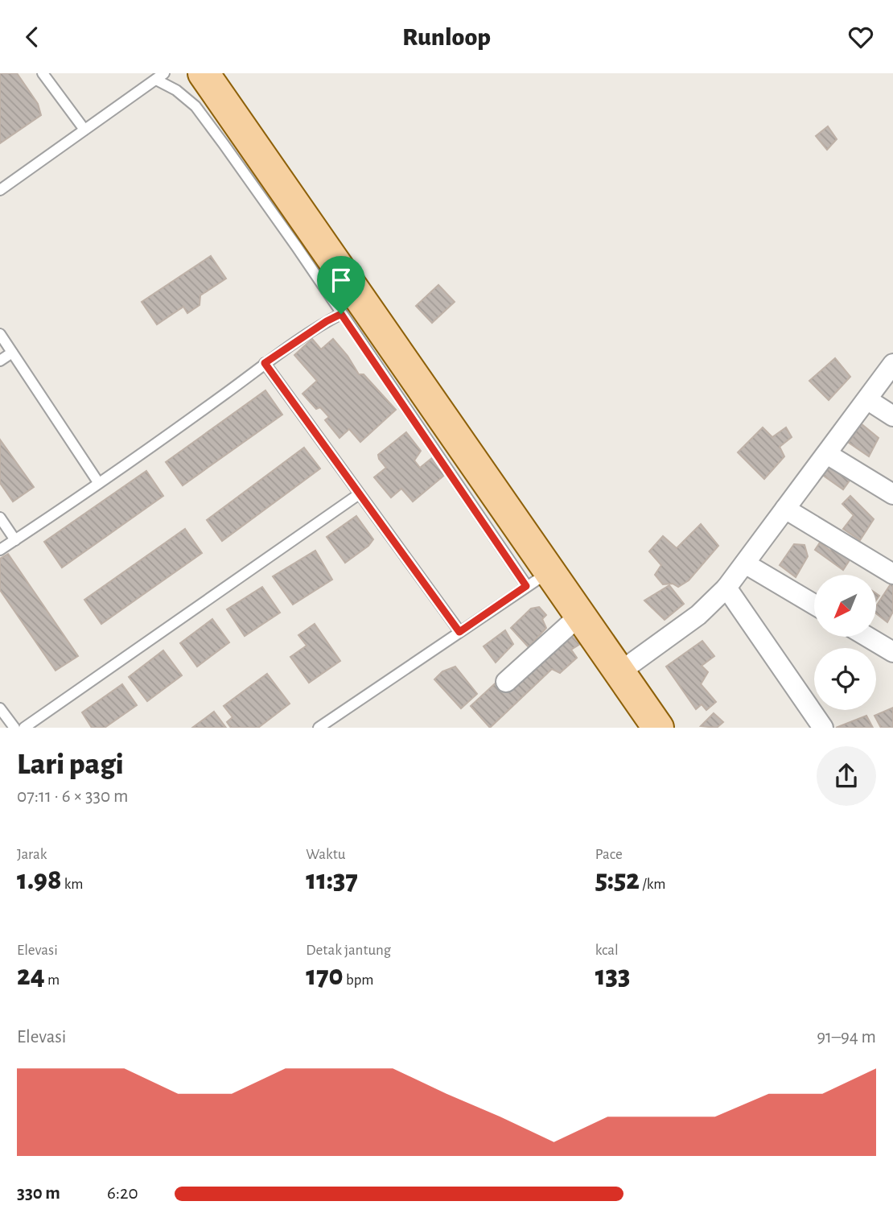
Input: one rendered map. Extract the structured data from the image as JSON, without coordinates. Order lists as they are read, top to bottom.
{
  "north": "bottom left",
  "page": {
    "header": "Runloop",
    "heading": ["Lari pagi", "07:11 · 6 × 330 m"],
    "stats": [
      ["Jarak", "1.98 km"],
      ["Waktu", "11:37"],
      ["Pace", "5:52 /km"],
      ["Elevasi", "24 m"],
      ["Detak jantung", "170 bpm"],
      ["kcal", "133"]
    ],
    "chart": ["Elevasi", "91–94 m"],
    "list": [
      {
        "name": "330 m",
        "note": "6:20"
      }
    ]
  }
}
